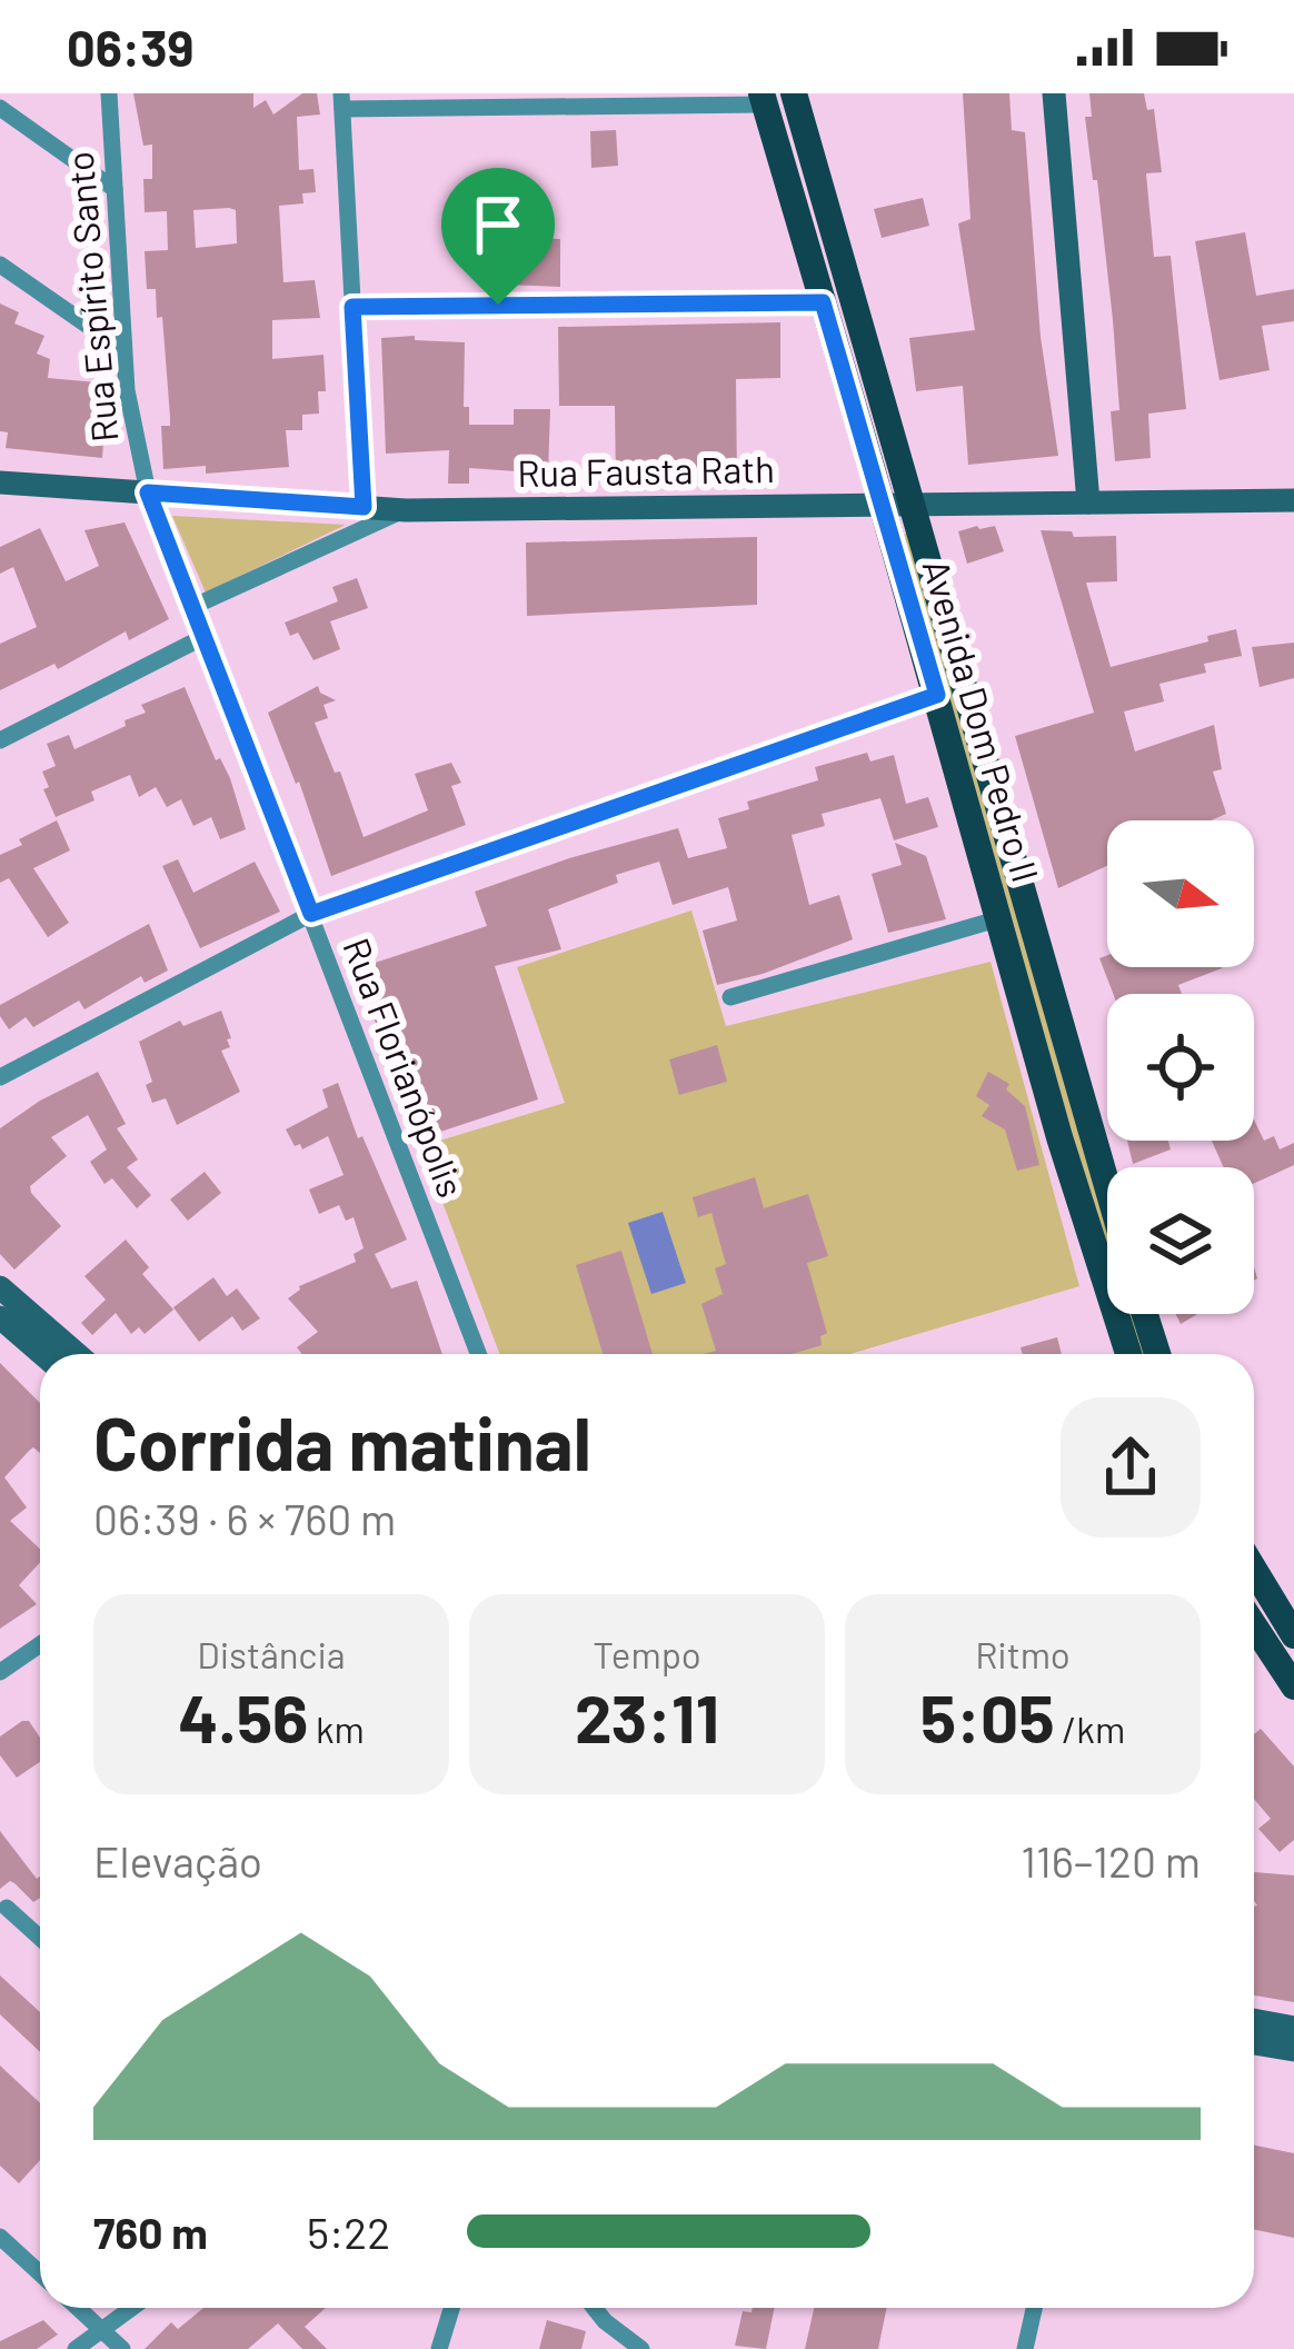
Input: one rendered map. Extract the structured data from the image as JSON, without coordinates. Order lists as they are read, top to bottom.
{
  "streets": {
    "main road": ["Avenida Dom Pedro II"],
    "street": ["Rua Espírito Santo", "Rua Fausta Rath", "Rua Florianópolis"]
  },
  "crossings": [
    ["Rua Espírito Santo", "Rua Fausta Rath"],
    ["Rua Espírito Santo", "Rua Florianópolis"],
    ["Rua Fausta Rath", "Avenida Dom Pedro II"],
    ["Rua Fausta Rath", "Rua Florianópolis"]
  ],
  "north": "right",
  "page": {
    "status": "06:39",
    "heading": ["Corrida matinal", "06:39 · 6 × 760 m"],
    "stats": [
      ["Distância", "4.56 km"],
      ["Tempo", "23:11"],
      ["Ritmo", "5:05 /km"]
    ],
    "chart": ["Elevação", "116–120 m"],
    "list": [
      {
        "name": "760 m",
        "note": "5:22"
      }
    ]
  }
}
